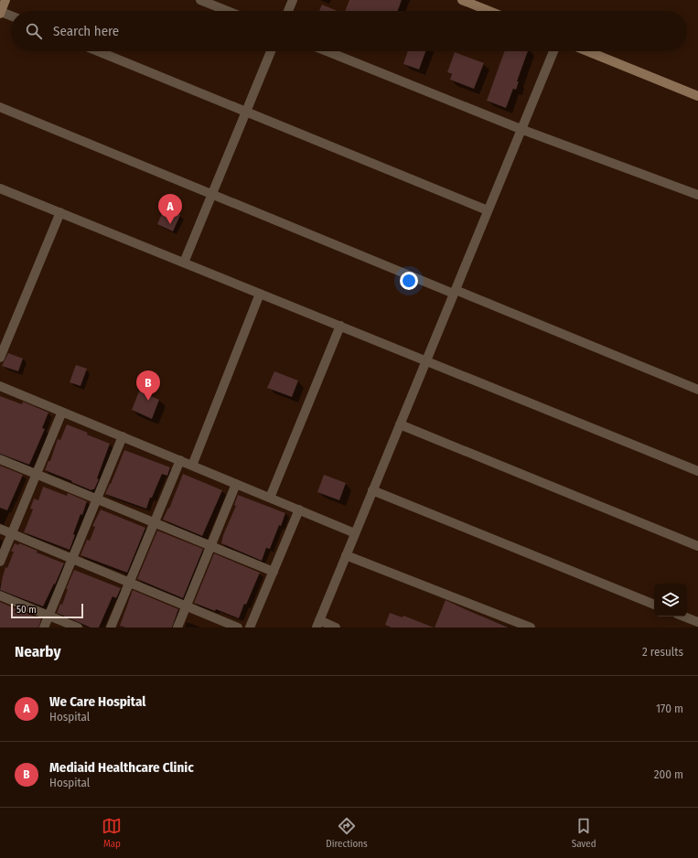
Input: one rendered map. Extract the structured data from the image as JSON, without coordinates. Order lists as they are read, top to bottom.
{
  "scale_bar": "50 m",
  "page": {
    "search": "Search here",
    "pins": ["A", "B"],
    "scale": "50 m",
    "heading": ["Nearby", "2 results"],
    "list": [
      {
        "mark": "A",
        "name": "We Care Hospital",
        "note": "Hospital",
        "value": "170 m"
      },
      {
        "mark": "B",
        "name": "Mediaid Healthcare Clinic",
        "note": "Hospital",
        "value": "200 m"
      }
    ],
    "nav": ["Map", "Directions", "Saved"]
  }
}
